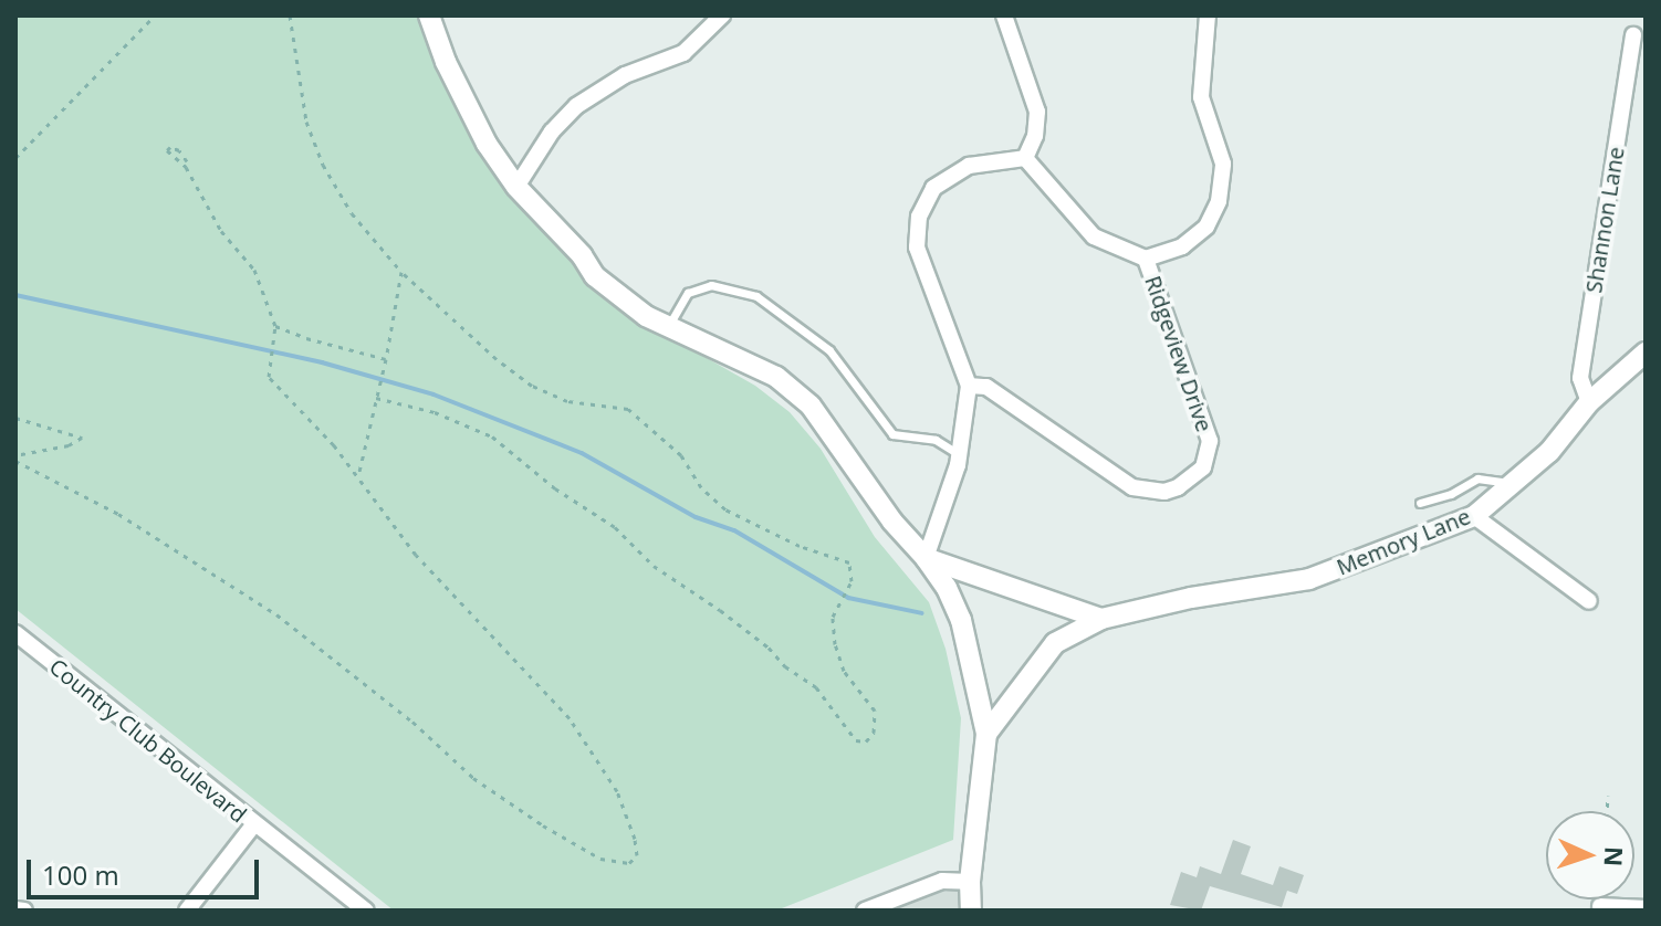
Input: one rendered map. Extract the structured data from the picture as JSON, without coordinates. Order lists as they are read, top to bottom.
{
  "streets": {
    "street": [
      "Shannon Lane",
      "Ridgeview Drive",
      "Memory Lane",
      "Country Club Boulevard"
    ]
  },
  "crossings": [
    ["Shannon Lane", "Memory Lane"]
  ],
  "scale_bar": "100 m",
  "north": "right"
}
